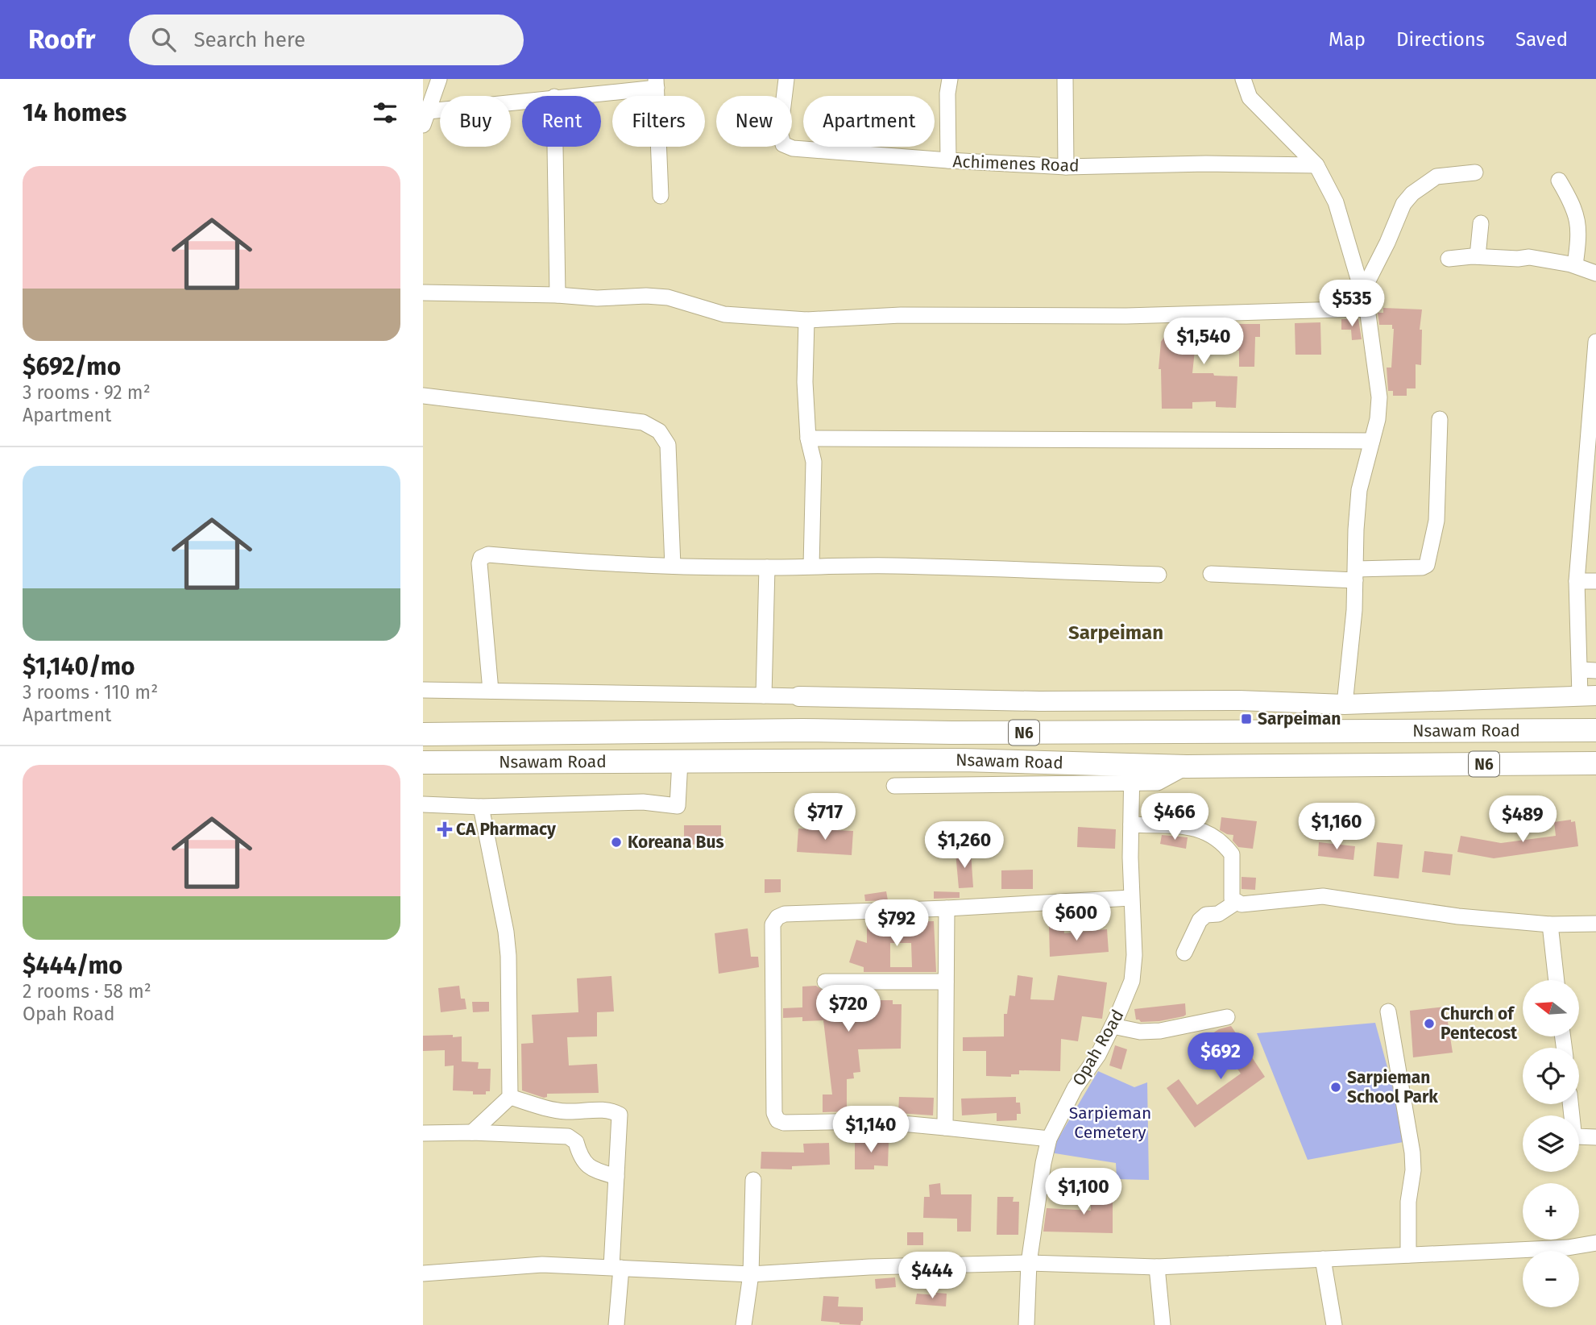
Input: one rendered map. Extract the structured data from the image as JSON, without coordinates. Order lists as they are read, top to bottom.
{
  "streets": {
    "highway": ["Nsawam Road", "N6"],
    "street": ["Achimenes Road", "Opah Road"]
  },
  "crossings": [
    ["Nsawam Road", "Opah Road"]
  ],
  "districts": ["Sarpeiman"],
  "parks": ["Sarpieman Cemetery"],
  "places": {
    "transit": ["Sarpeiman"],
    "health": ["CA Pharmacy"],
    "other": ["Koreana Bus", "Church of Pentecost", "Sarpieman School Park"]
  },
  "north": "left",
  "page": {
    "header": "Roofr",
    "search": "Search here",
    "nav": ["Map", "Directions", "Saved"],
    "heading": "14 homes",
    "chip": [
      "Buy",
      "Rent",
      "Filters",
      "New",
      "Apartment"
    ],
    "list": [
      {
        "name": "$692/mo",
        "note": "3 rooms · 92 m² · Apartment"
      },
      {
        "name": "$1,140/mo",
        "note": "3 rooms · 110 m² · Apartment"
      },
      {
        "name": "$444/mo",
        "note": "2 rooms · 58 m² · Opah Road"
      }
    ],
    "price": [
      "$535",
      "$1,540",
      "$717",
      "$466",
      "$489",
      "$1,160",
      "$1,260",
      "$600",
      "$792",
      "$720",
      "$692",
      "$1,140",
      "$1,100",
      "$444"
    ],
    "map_buttons": ["+", "−"]
  }
}
